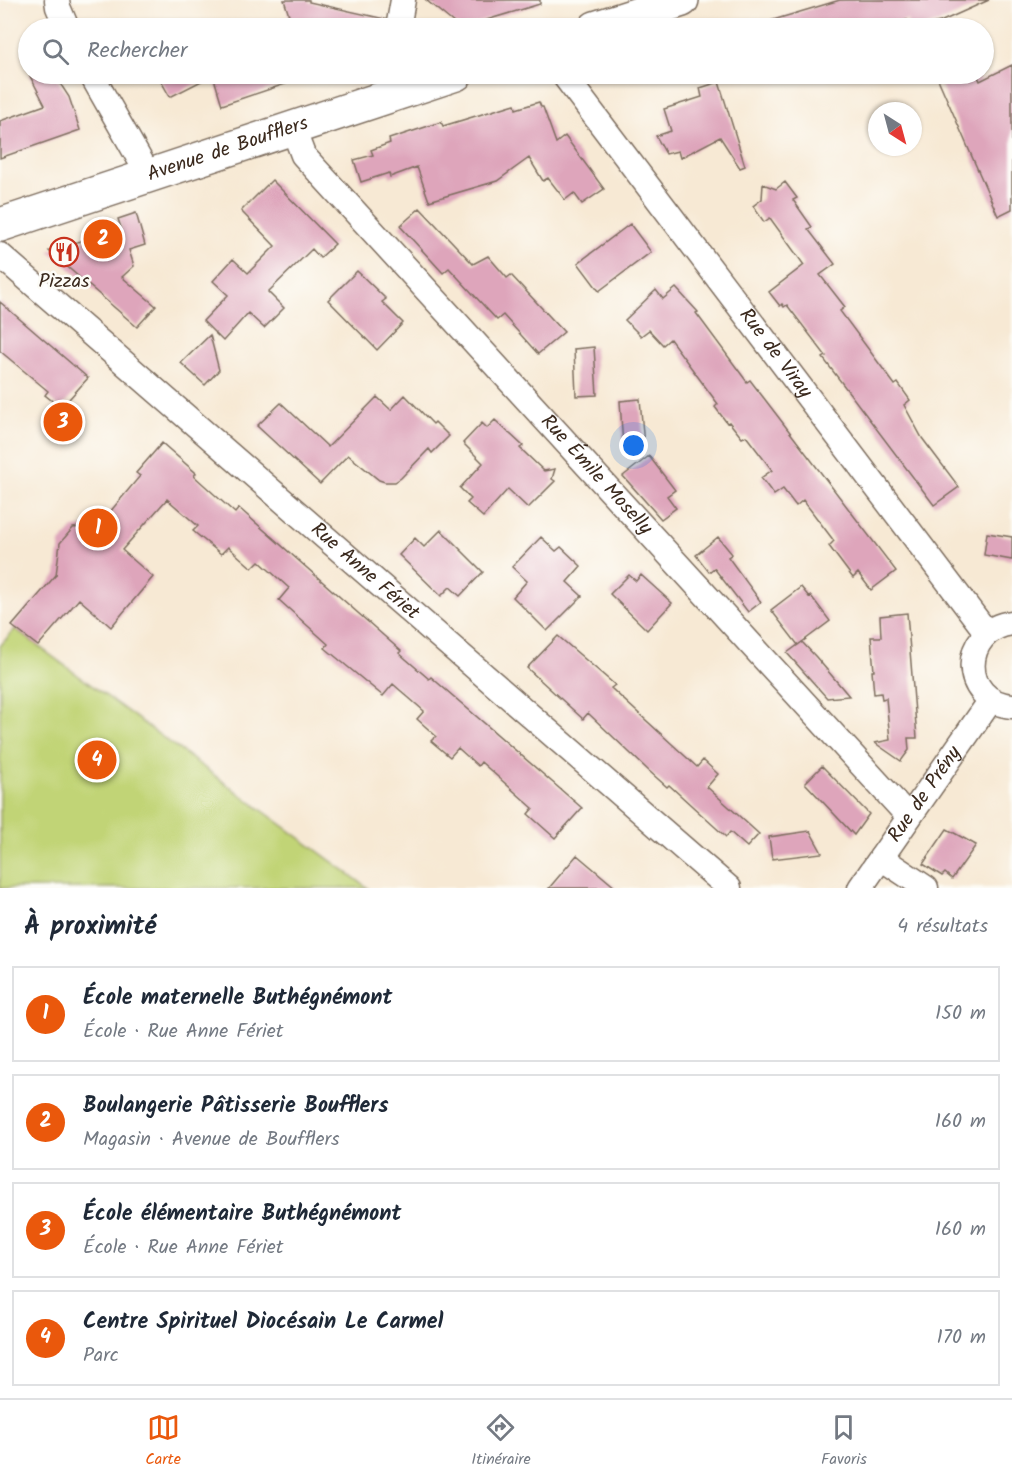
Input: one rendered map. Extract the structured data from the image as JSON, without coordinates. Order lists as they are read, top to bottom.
{
  "streets": {
    "street": [
      "Avenue de Boufflers",
      "Rue de Viray",
      "Rue Émile Moselly",
      "Rue Anne Fériet",
      "Rue de Prény"
    ]
  },
  "crossings": [
    ["Avenue de Boufflers", "Rue Émile Moselly"],
    ["Rue Émile Moselly", "Rue de Prény"]
  ],
  "places": {
    "restaurant": ["Pizzas"]
  },
  "north": "bottom right",
  "page": {
    "search": "Rechercher",
    "pins": [
      "2",
      "3",
      "1",
      "4"
    ],
    "heading": ["À proximité", "4 résultats"],
    "list": [
      {
        "mark": "1",
        "name": "École maternelle Buthégnémont",
        "note": "École · Rue Anne Fériet",
        "value": "150 m"
      },
      {
        "mark": "2",
        "name": "Boulangerie Pâtisserie Boufflers",
        "note": "Magasin · Avenue de Boufflers",
        "value": "160 m"
      },
      {
        "mark": "3",
        "name": "École élémentaire Buthégnémont",
        "note": "École · Rue Anne Fériet",
        "value": "160 m"
      },
      {
        "mark": "4",
        "name": "Centre Spirituel Diocésain Le Carmel",
        "note": "Parc",
        "value": "170 m"
      }
    ],
    "nav": ["Carte", "Itinéraire", "Favoris"]
  }
}
